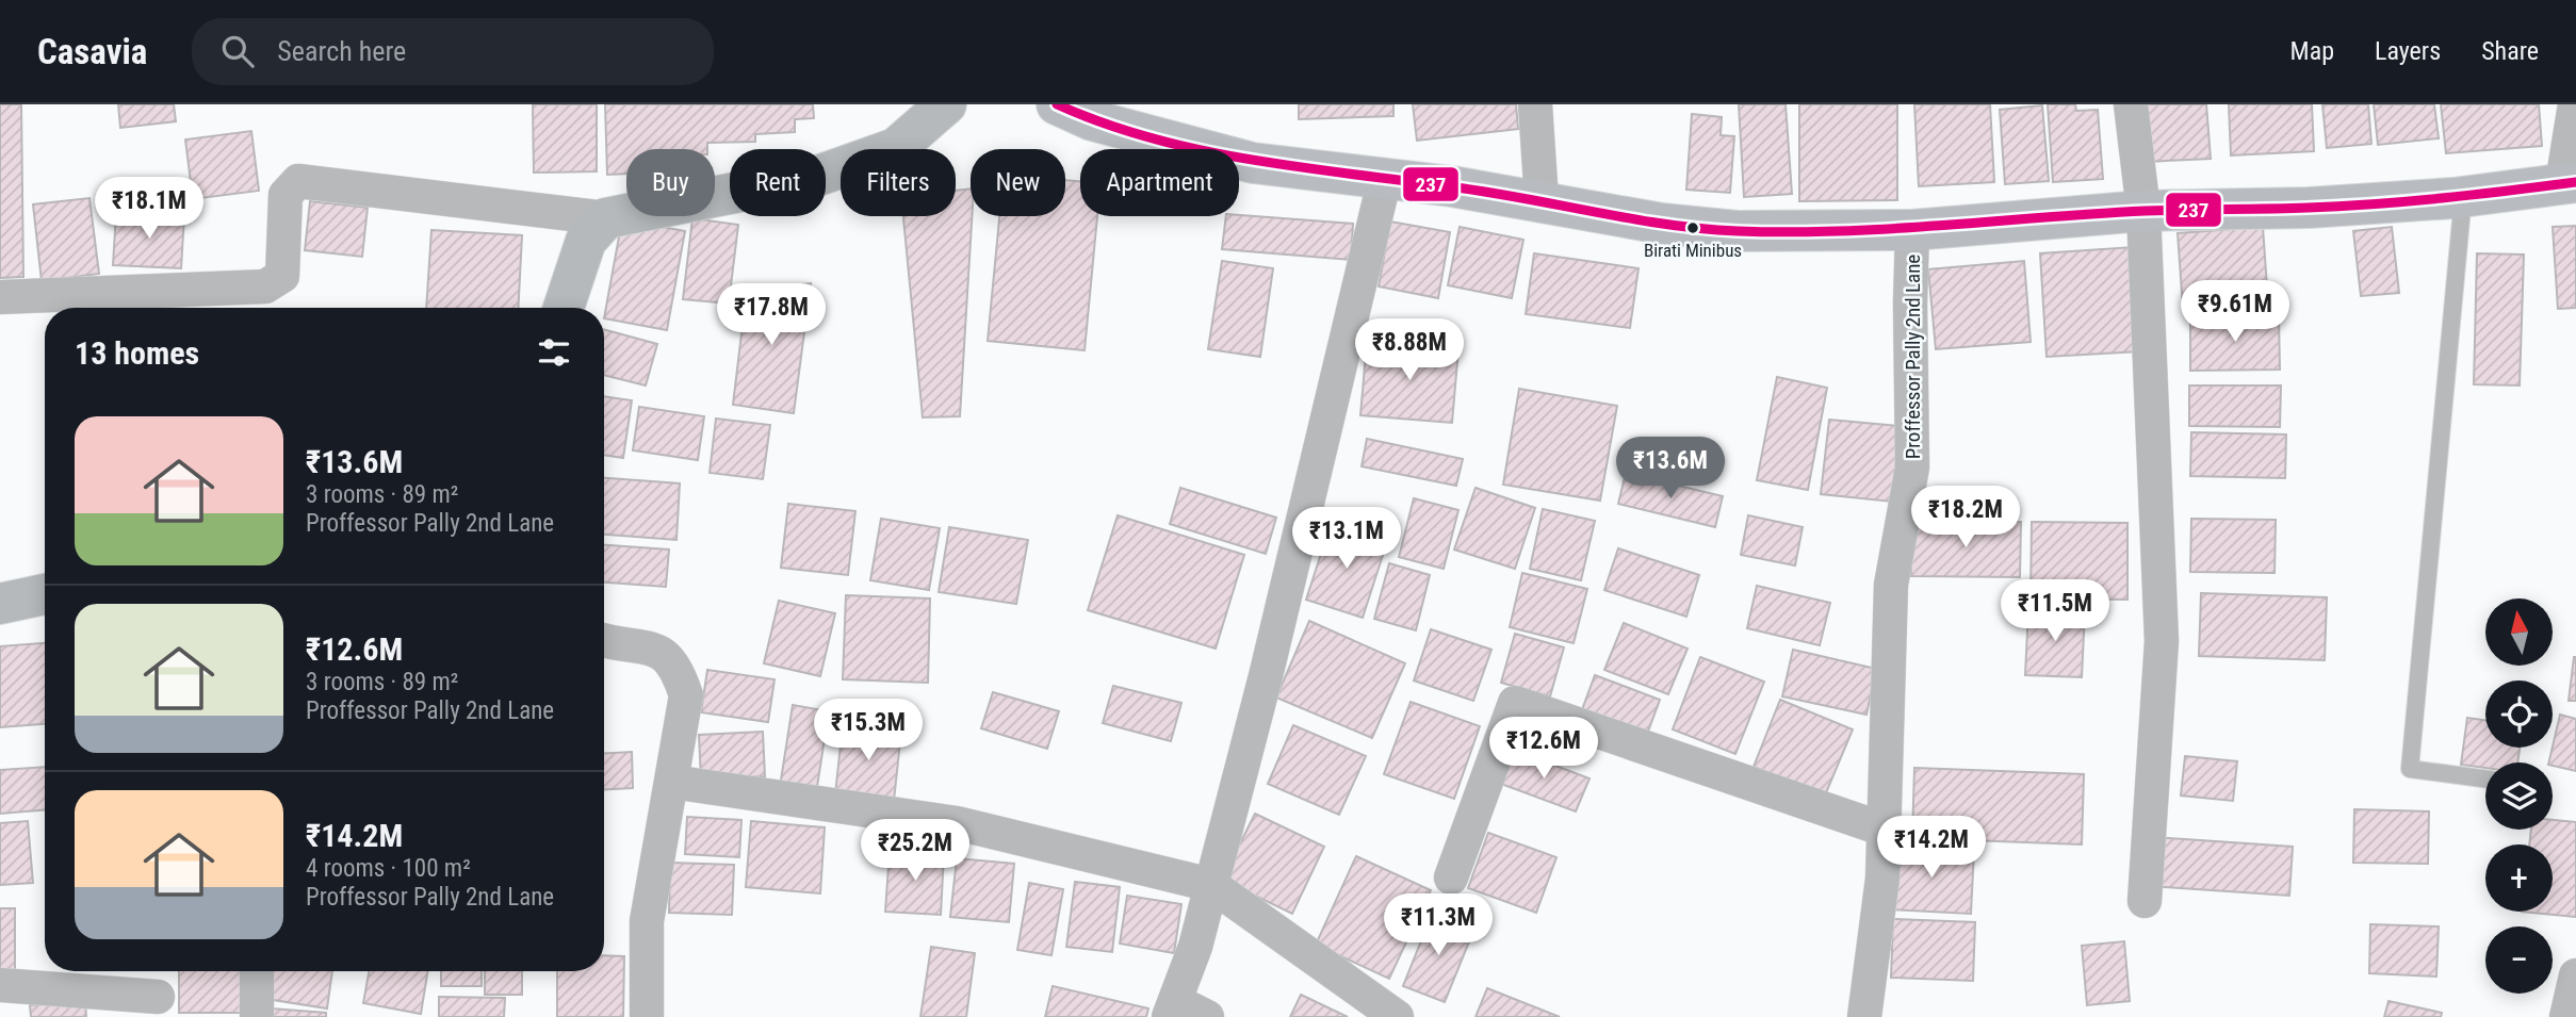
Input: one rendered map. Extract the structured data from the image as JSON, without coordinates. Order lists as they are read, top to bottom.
{
  "streets": {
    "street": ["Proffessor Pally 2nd Lane"]
  },
  "places": ["Birati Minibus"],
  "lines": ["transit line 237"],
  "north": "top",
  "page": {
    "header": "Casavia",
    "search": "Search here",
    "nav": ["Map", "Layers", "Share"],
    "chip": [
      "Buy",
      "Rent",
      "Filters",
      "New",
      "Apartment"
    ],
    "price": [
      "₹18.1M",
      "₹9.61M",
      "₹17.8M",
      "₹8.88M",
      "₹13.6M",
      "₹18.2M",
      "₹13.1M",
      "₹11.5M",
      "₹15.3M",
      "₹12.6M",
      "₹14.2M",
      "₹25.2M",
      "₹11.3M"
    ],
    "heading": "13 homes",
    "list": [
      {
        "name": "₹13.6M",
        "note": "3 rooms · 89 m² · Proffessor Pally 2nd Lane"
      },
      {
        "name": "₹12.6M",
        "note": "3 rooms · 89 m² · Proffessor Pally 2nd Lane"
      },
      {
        "name": "₹14.2M",
        "note": "4 rooms · 100 m² · Proffessor Pally 2nd Lane"
      }
    ],
    "map_buttons": ["+", "−"]
  }
}
